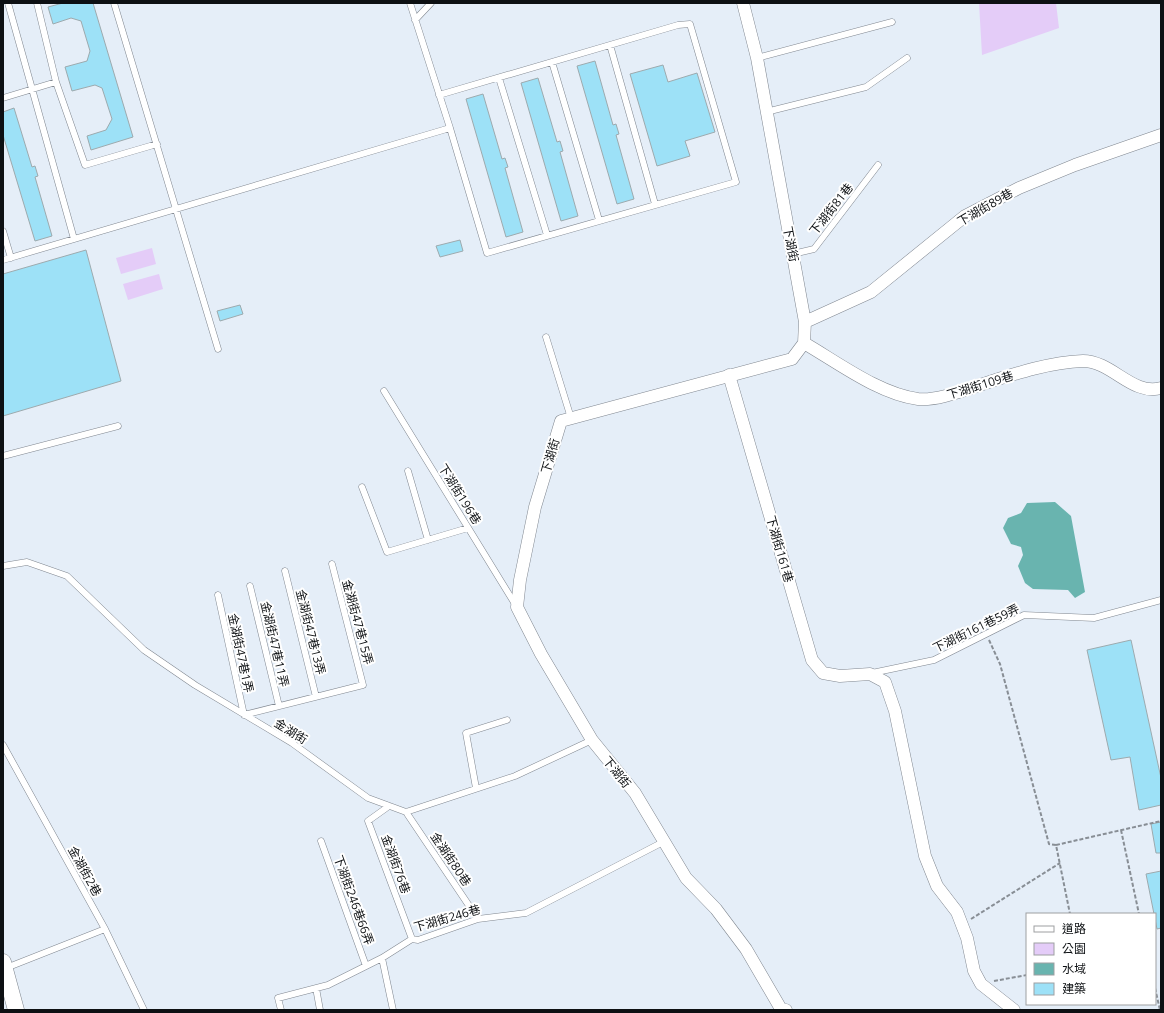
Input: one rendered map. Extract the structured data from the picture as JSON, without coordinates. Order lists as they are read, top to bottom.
{
  "streets": {
    "street": [
      "下湖街89巷",
      "下湖街",
      "下湖街109巷",
      "下湖街161巷"
    ],
    "lane": [
      "下湖街81巷",
      "下湖街196巷",
      "金湖街47巷15弄",
      "下湖街161巷59弄",
      "金湖街47巷13弄",
      "金湖街47巷11弄",
      "金湖街47巷1弄",
      "金湖街",
      "金湖街80巷",
      "金湖街76巷",
      "金湖街2巷",
      "下湖街246巷66弄",
      "下湖街246巷"
    ]
  },
  "crossings": [
    ["下湖街89巷", "下湖街"],
    ["下湖街81巷", "下湖街"],
    ["下湖街", "下湖街109巷"],
    ["下湖街", "下湖街196巷"],
    ["下湖街", "下湖街161巷"],
    ["下湖街", "下湖街246巷"],
    ["下湖街161巷", "下湖街161巷59弄"],
    ["金湖街47巷15弄", "金湖街47巷13弄"],
    ["金湖街47巷1弄", "金湖街"],
    ["金湖街", "金湖街80巷"],
    ["金湖街", "金湖街76巷"],
    ["金湖街80巷", "下湖街246巷"],
    ["金湖街76巷", "下湖街246巷"],
    ["下湖街246巷66弄", "下湖街246巷"]
  ],
  "legend": [
    "道路",
    "公園",
    "水域",
    "建築"
  ]
}
